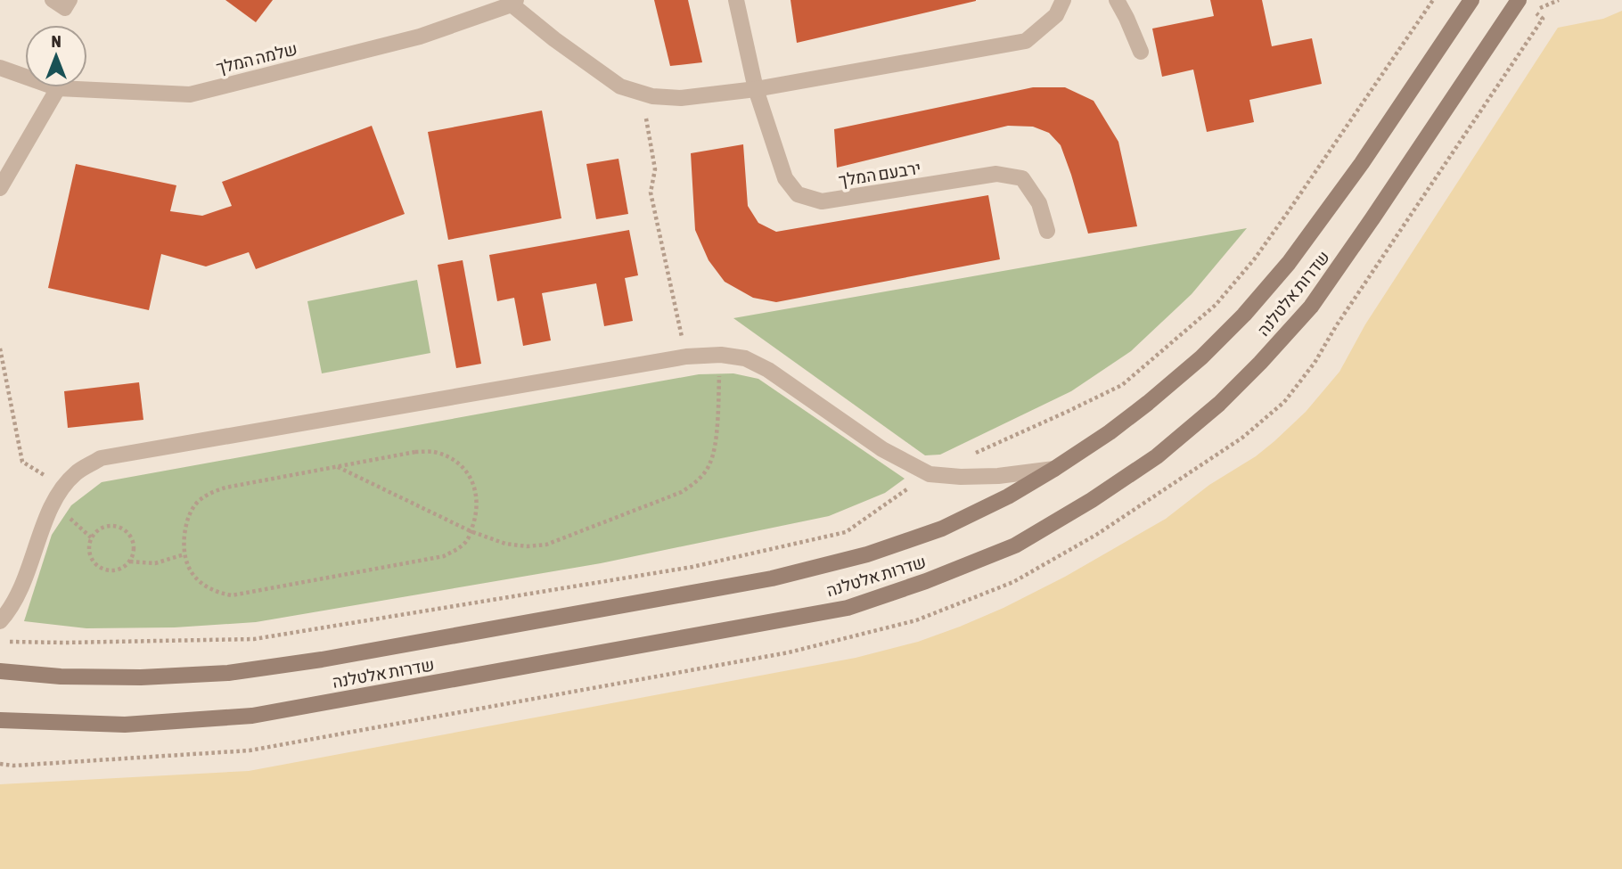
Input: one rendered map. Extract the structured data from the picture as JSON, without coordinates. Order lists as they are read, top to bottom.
{
  "streets": {
    "main road": ["שדרות אלטלנה"],
    "street": ["שלמה המלך", "ירבעם המלך"]
  },
  "north": "top"
}
